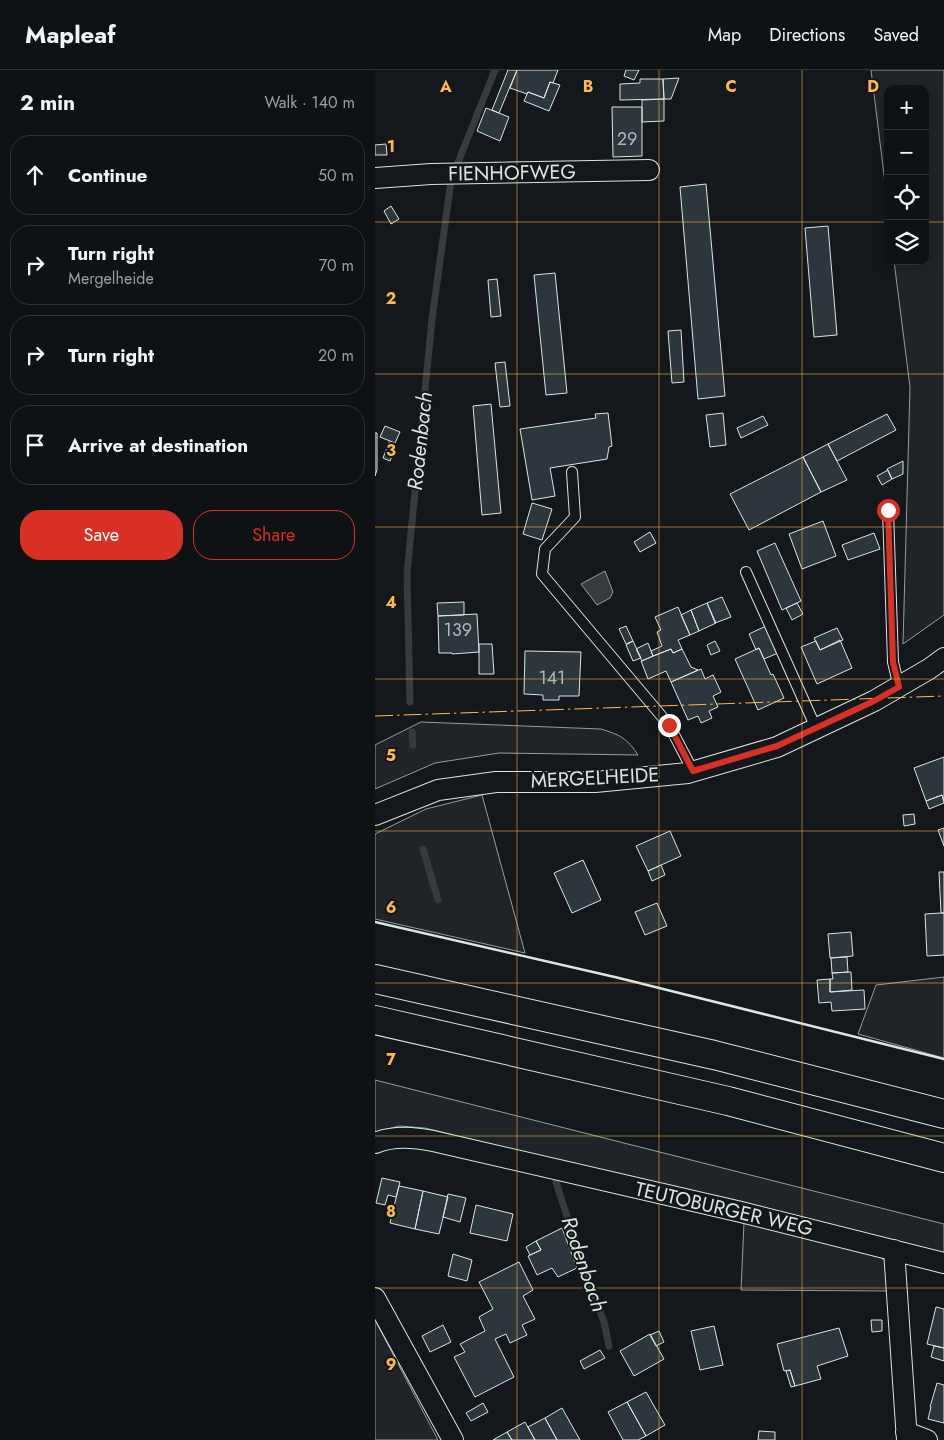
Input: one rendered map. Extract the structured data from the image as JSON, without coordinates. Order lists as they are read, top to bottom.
{
  "streets": {
    "street": ["FIENHOFWEG", "MERGELHEIDE", "TEUTOBURGER WEG"]
  },
  "water": ["Rodenbach"],
  "house_numbers": ["29", "139", "141"],
  "page": {
    "header": "Mapleaf",
    "nav": ["Map", "Directions", "Saved"],
    "heading": ["2 min", "Walk · 140 m"],
    "map_buttons": ["+", "−"],
    "list": [
      ["Continue", "50 m"],
      ["Turn right", "Mergelheide", "70 m"],
      ["Turn right", "20 m"],
      "Arrive at destination"
    ],
    "buttons": ["Save", "Share"]
  },
  "grid": {
    "columns": [
      "A",
      "B",
      "C",
      "D"
    ],
    "rows": [
      "1",
      "2",
      "3",
      "4",
      "5",
      "6",
      "7",
      "8",
      "9"
    ]
  }
}
